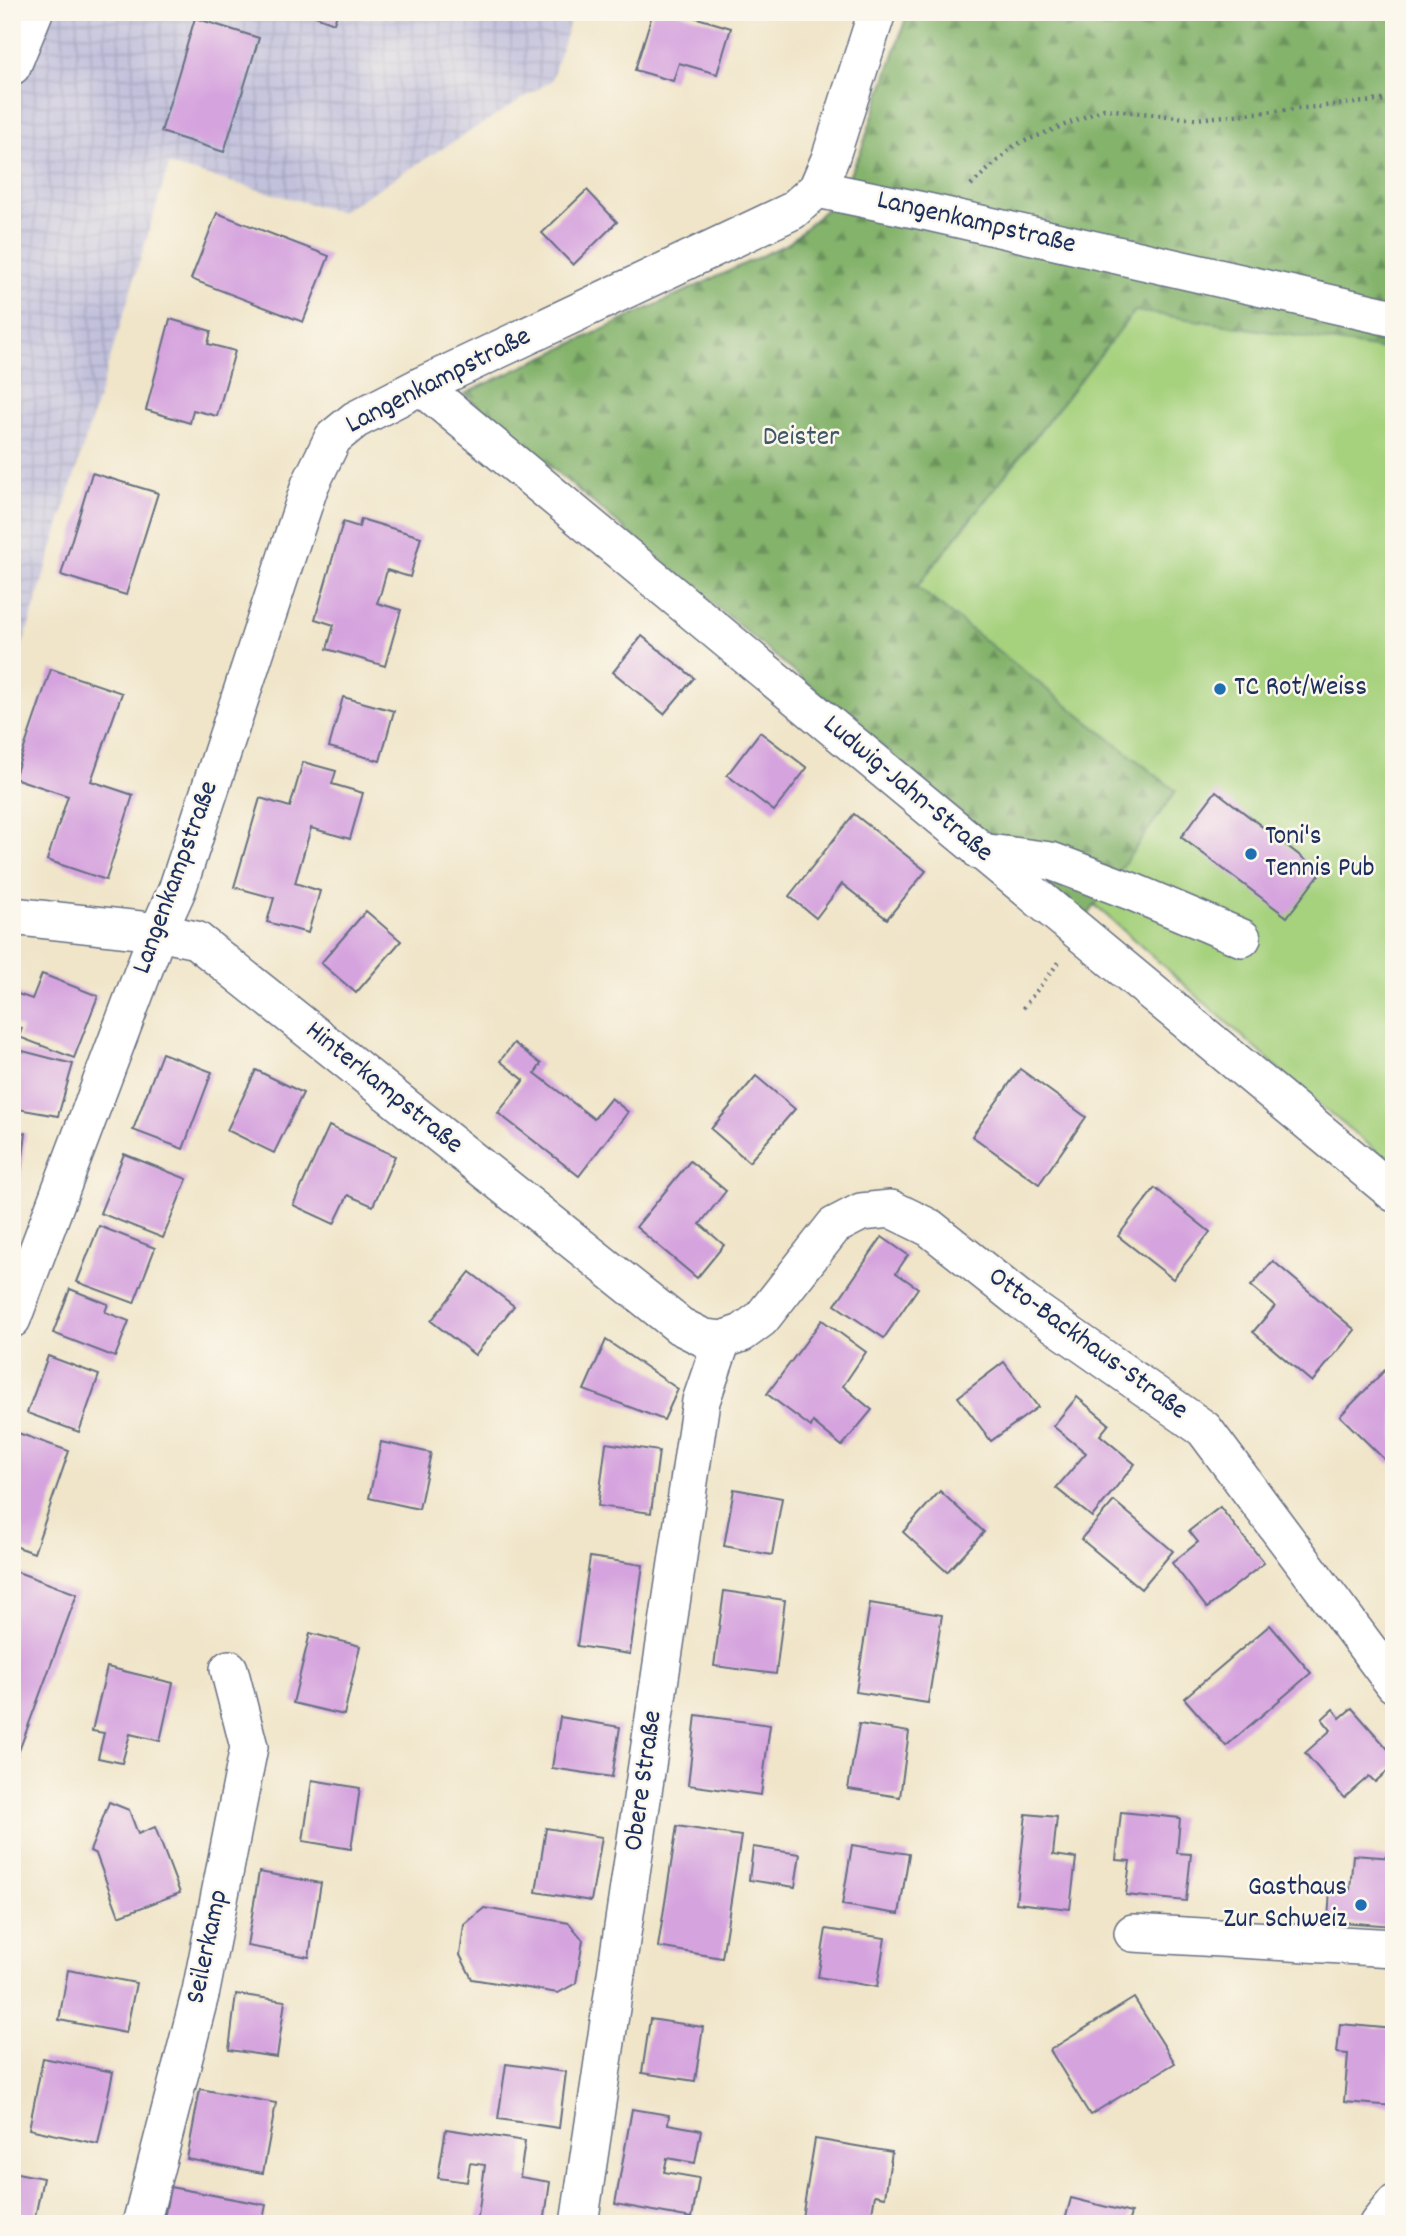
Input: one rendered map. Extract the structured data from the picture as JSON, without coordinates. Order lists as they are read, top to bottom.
{
  "streets": {
    "street": [
      "Langenkampstraße",
      "Ludwig-Jahn-Straße",
      "Hinterkampstraße",
      "Otto-Backhaus-Straße",
      "Obere Straße",
      "Seilerkamp"
    ]
  },
  "crossings": [
    ["Langenkampstraße", "Ludwig-Jahn-Straße"],
    ["Langenkampstraße", "Hinterkampstraße"],
    ["Hinterkampstraße", "Otto-Backhaus-Straße"],
    ["Hinterkampstraße", "Obere Straße"],
    ["Otto-Backhaus-Straße", "Obere Straße"]
  ],
  "parks": ["Deister"],
  "places": ["TC Rot/Weiss", "Toni's Tennis Pub", "Gasthaus Zur Schweiz"]
}
